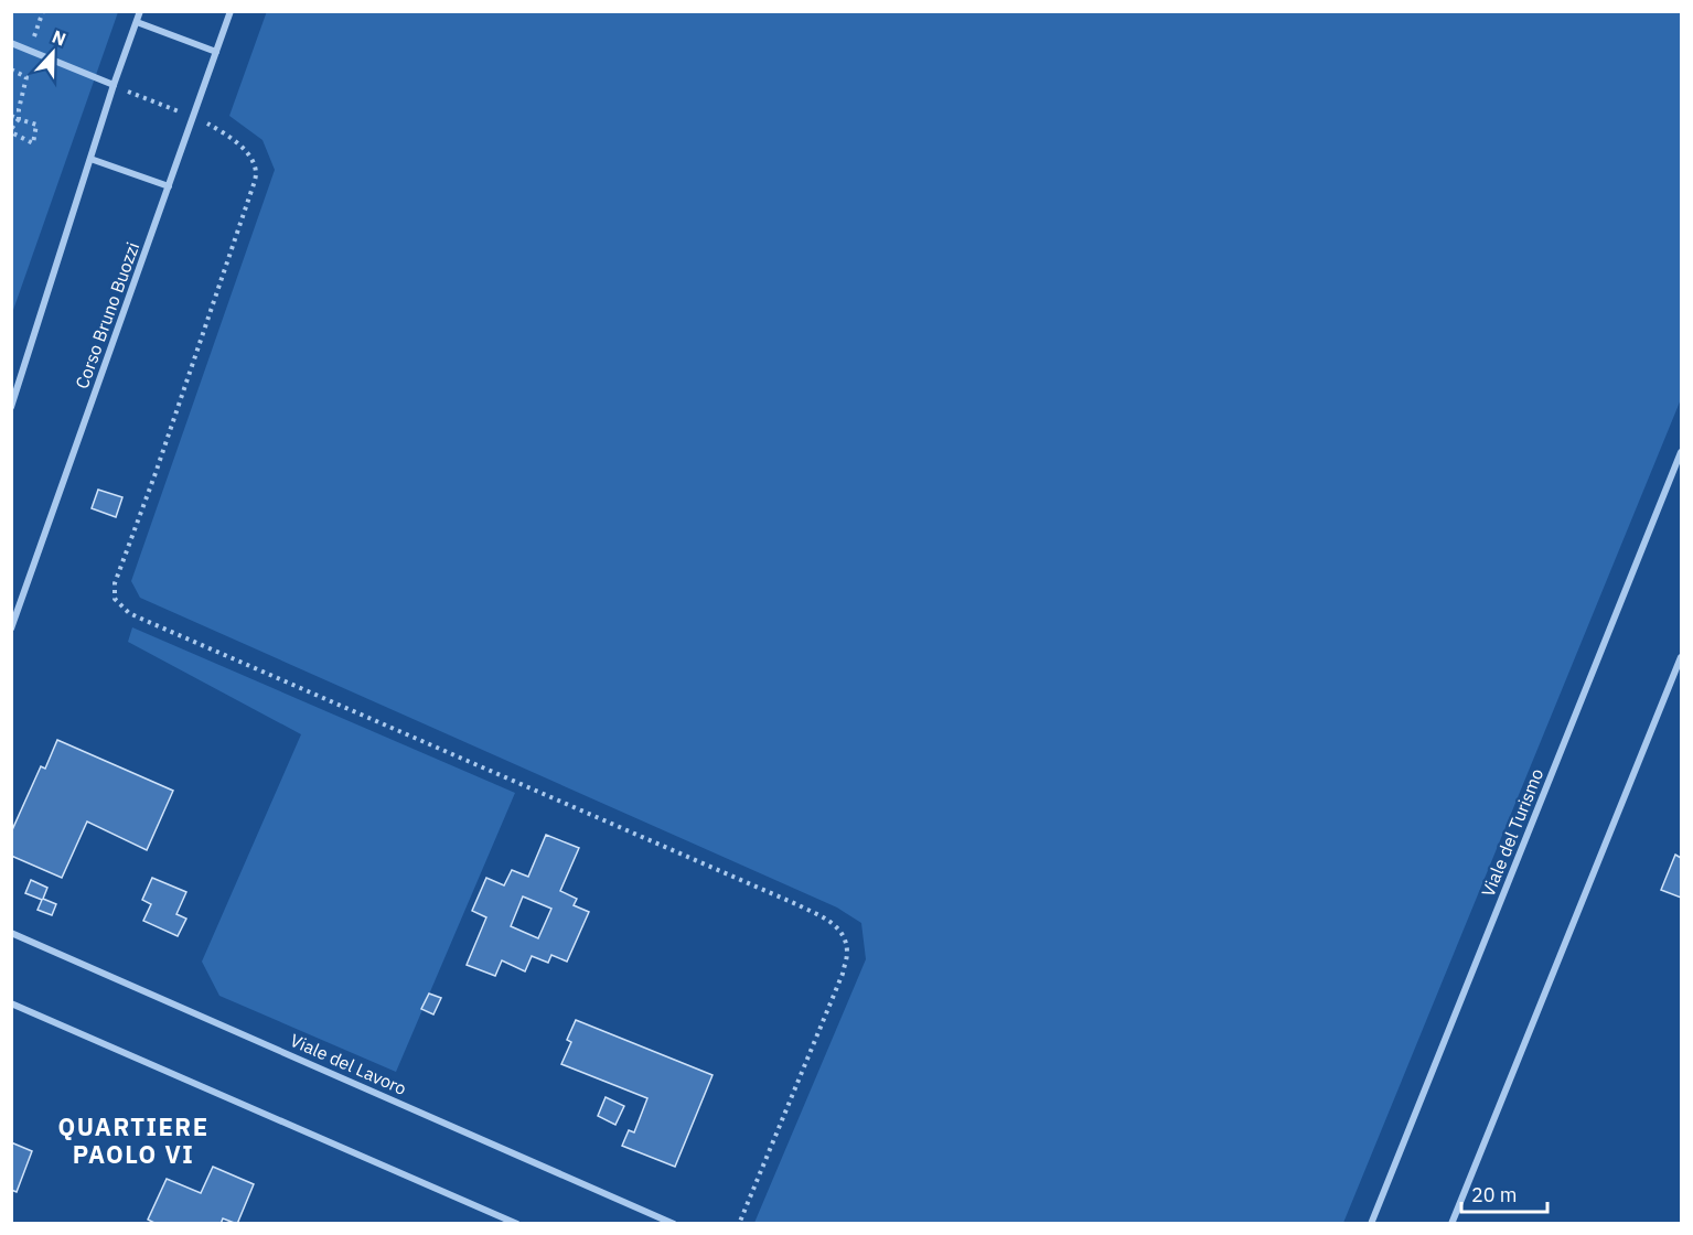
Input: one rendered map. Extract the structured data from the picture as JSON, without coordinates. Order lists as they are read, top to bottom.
{
  "streets": {
    "street": ["Corso Bruno Buozzi", "Viale del Turismo", "Viale del Lavoro"]
  },
  "districts": ["QUARTIERE PAOLO VI"],
  "scale_bar": "20 m",
  "north": "top"
}
